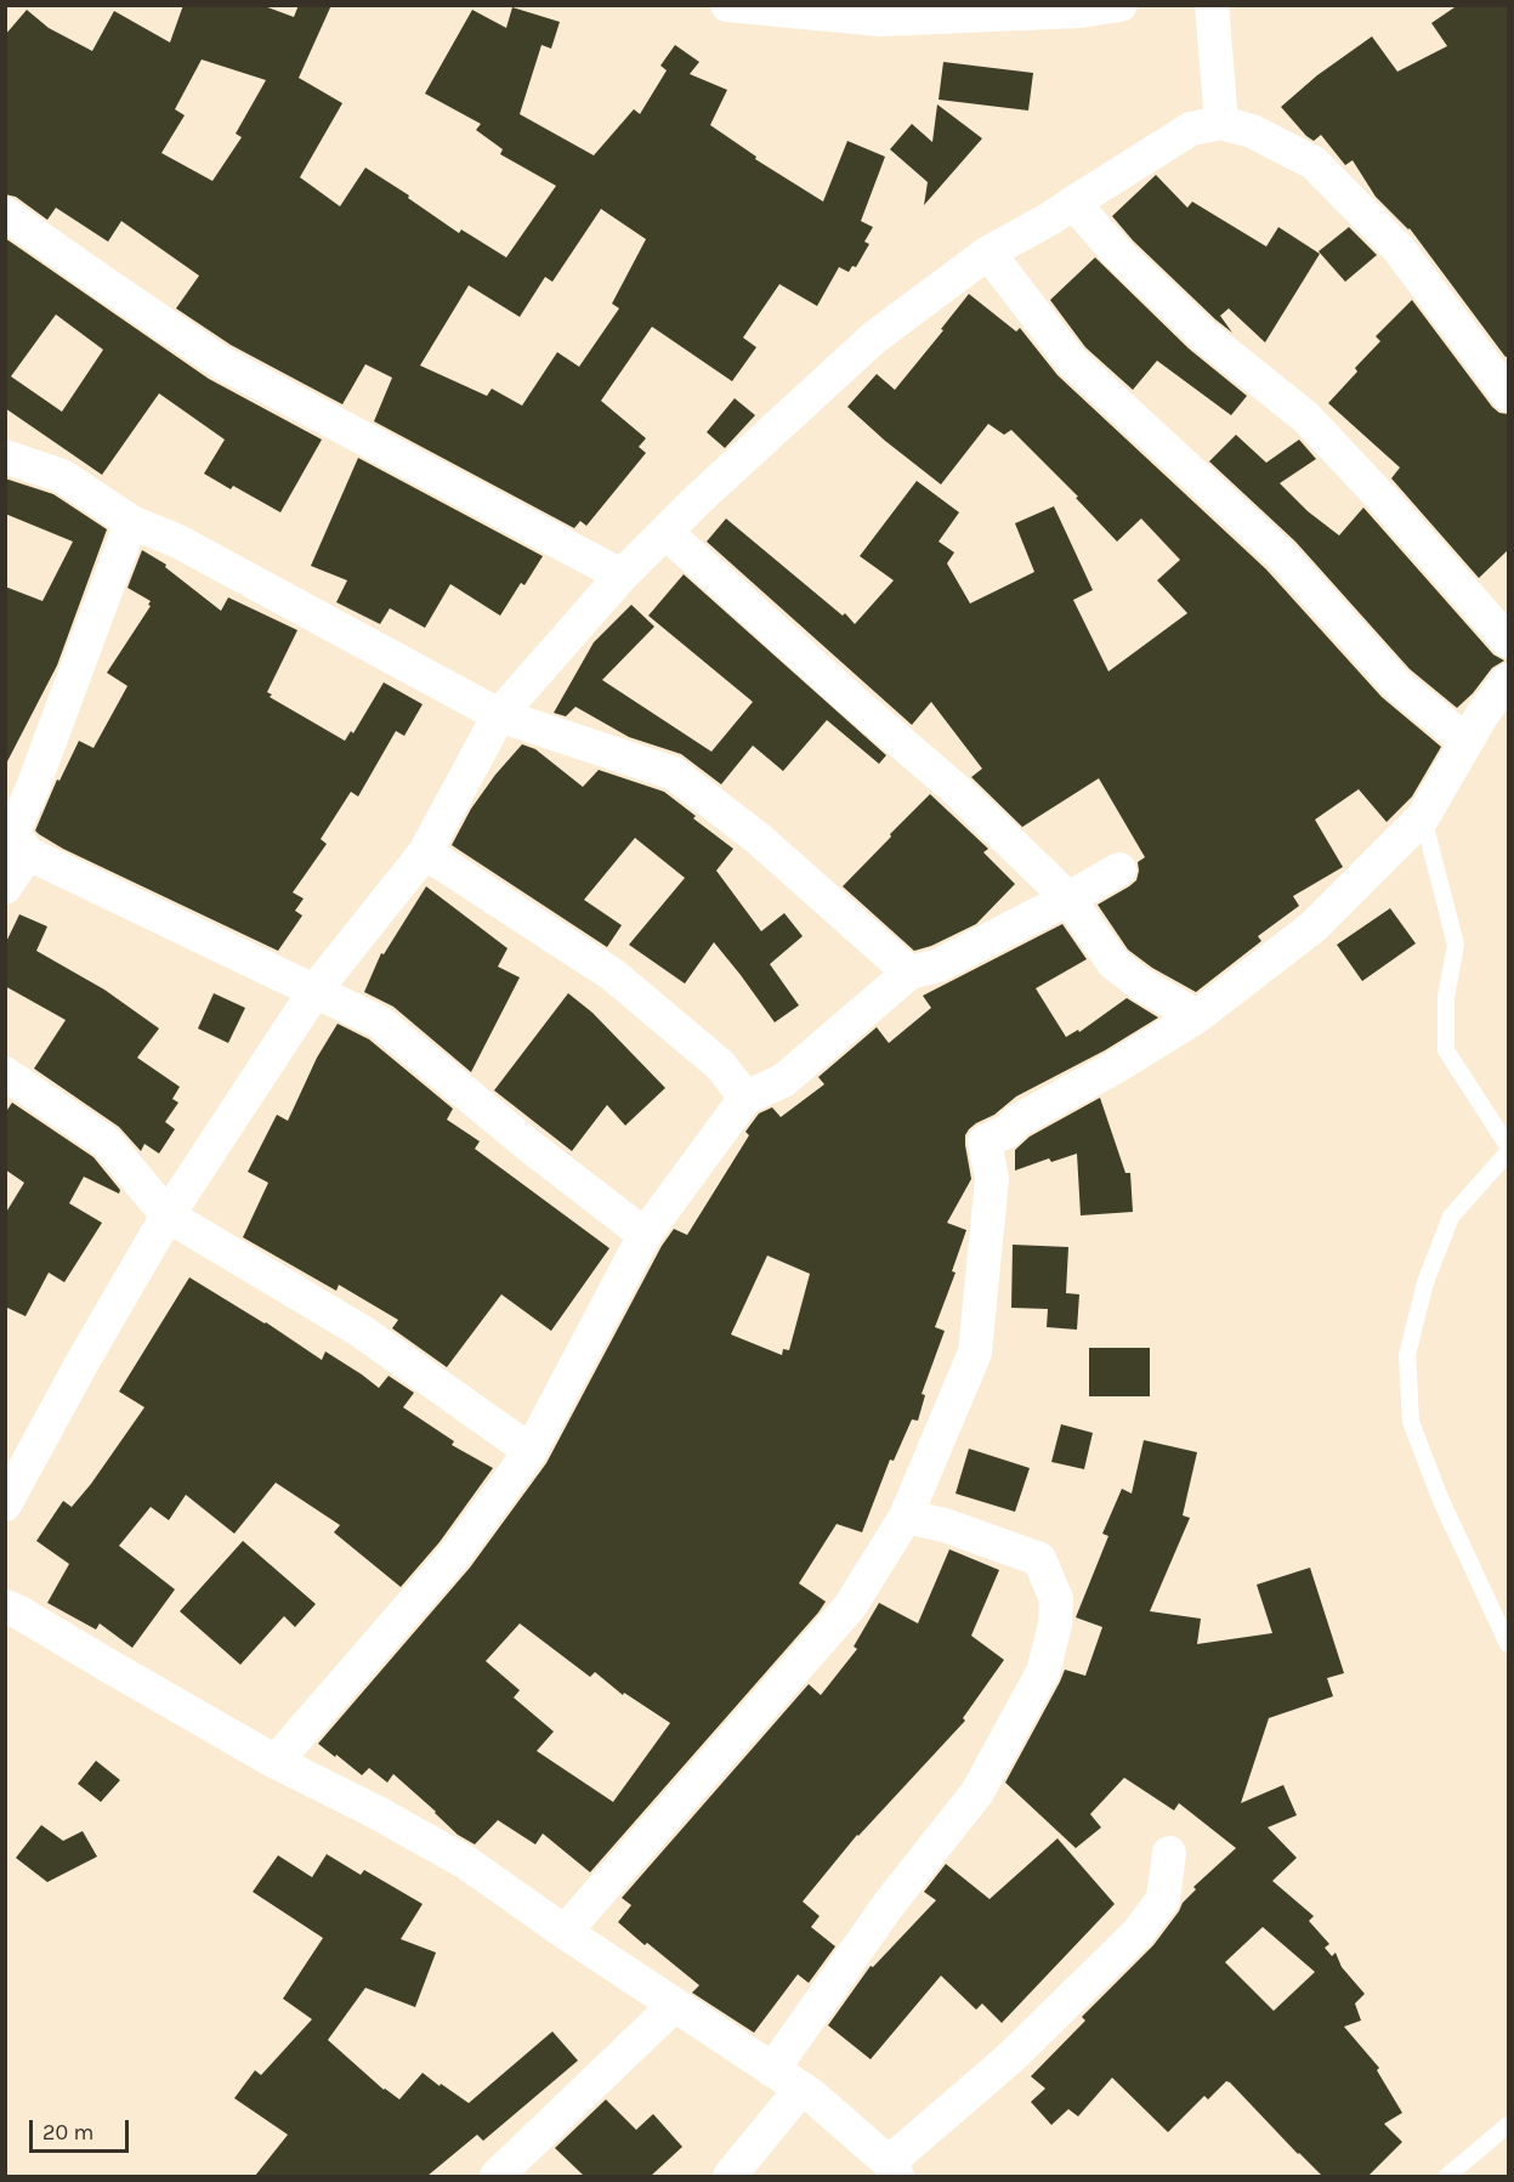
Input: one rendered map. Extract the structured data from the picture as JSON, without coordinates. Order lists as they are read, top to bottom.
{
  "scale_bar": "20 m"
}
